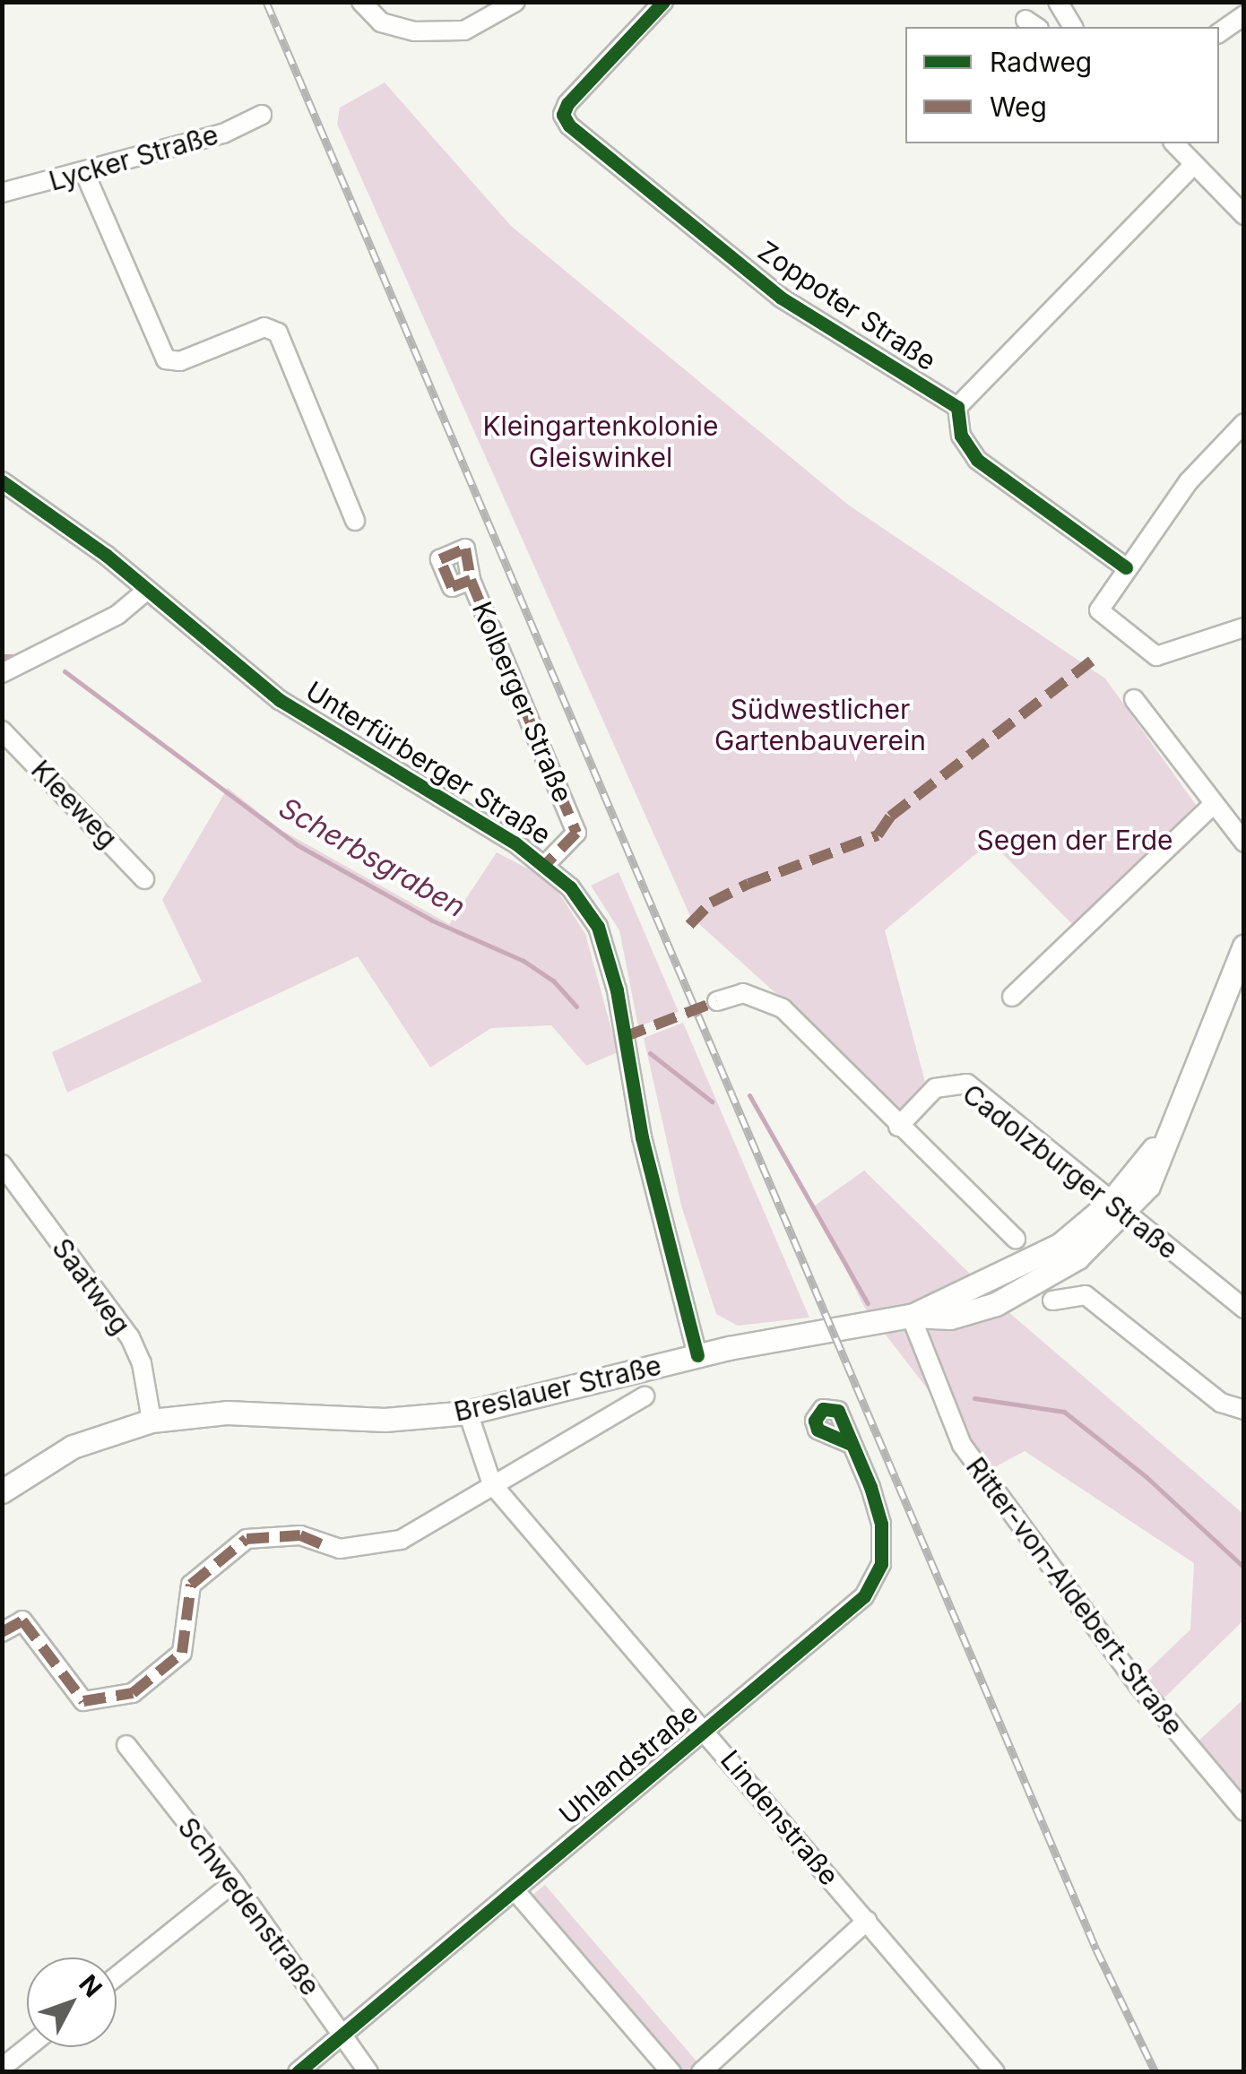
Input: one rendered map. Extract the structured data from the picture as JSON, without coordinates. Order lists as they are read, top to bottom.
{
  "streets": {
    "main road": ["Breslauer Straße"],
    "street": [
      "Lycker Straße",
      "Zoppoter Straße",
      "Kolberger Straße",
      "Unterfürberger Straße",
      "Kleeweg",
      "Cadolzburger Straße",
      "Saatweg",
      "Ritter-von-Aldebert-Straße",
      "Uhlandstraße",
      "Lindenstraße",
      "Schwedenstraße"
    ]
  },
  "crossings": [
    ["Kolberger Straße", "Unterfürberger Straße"],
    ["Unterfürberger Straße", "Breslauer Straße"],
    ["Cadolzburger Straße", "Breslauer Straße"],
    ["Saatweg", "Breslauer Straße"],
    ["Breslauer Straße", "Ritter-von-Aldebert-Straße"],
    ["Breslauer Straße", "Lindenstraße"],
    ["Uhlandstraße", "Lindenstraße"],
    ["Uhlandstraße", "Schwedenstraße"]
  ],
  "water": ["Scherbsgraben"],
  "parks": ["Kleingartenkolonie Gleiswinkel", "Südwestlicher Gartenbauverein", "Segen der Erde"],
  "legend": ["Radweg", "Weg"],
  "north": "top right"
}
